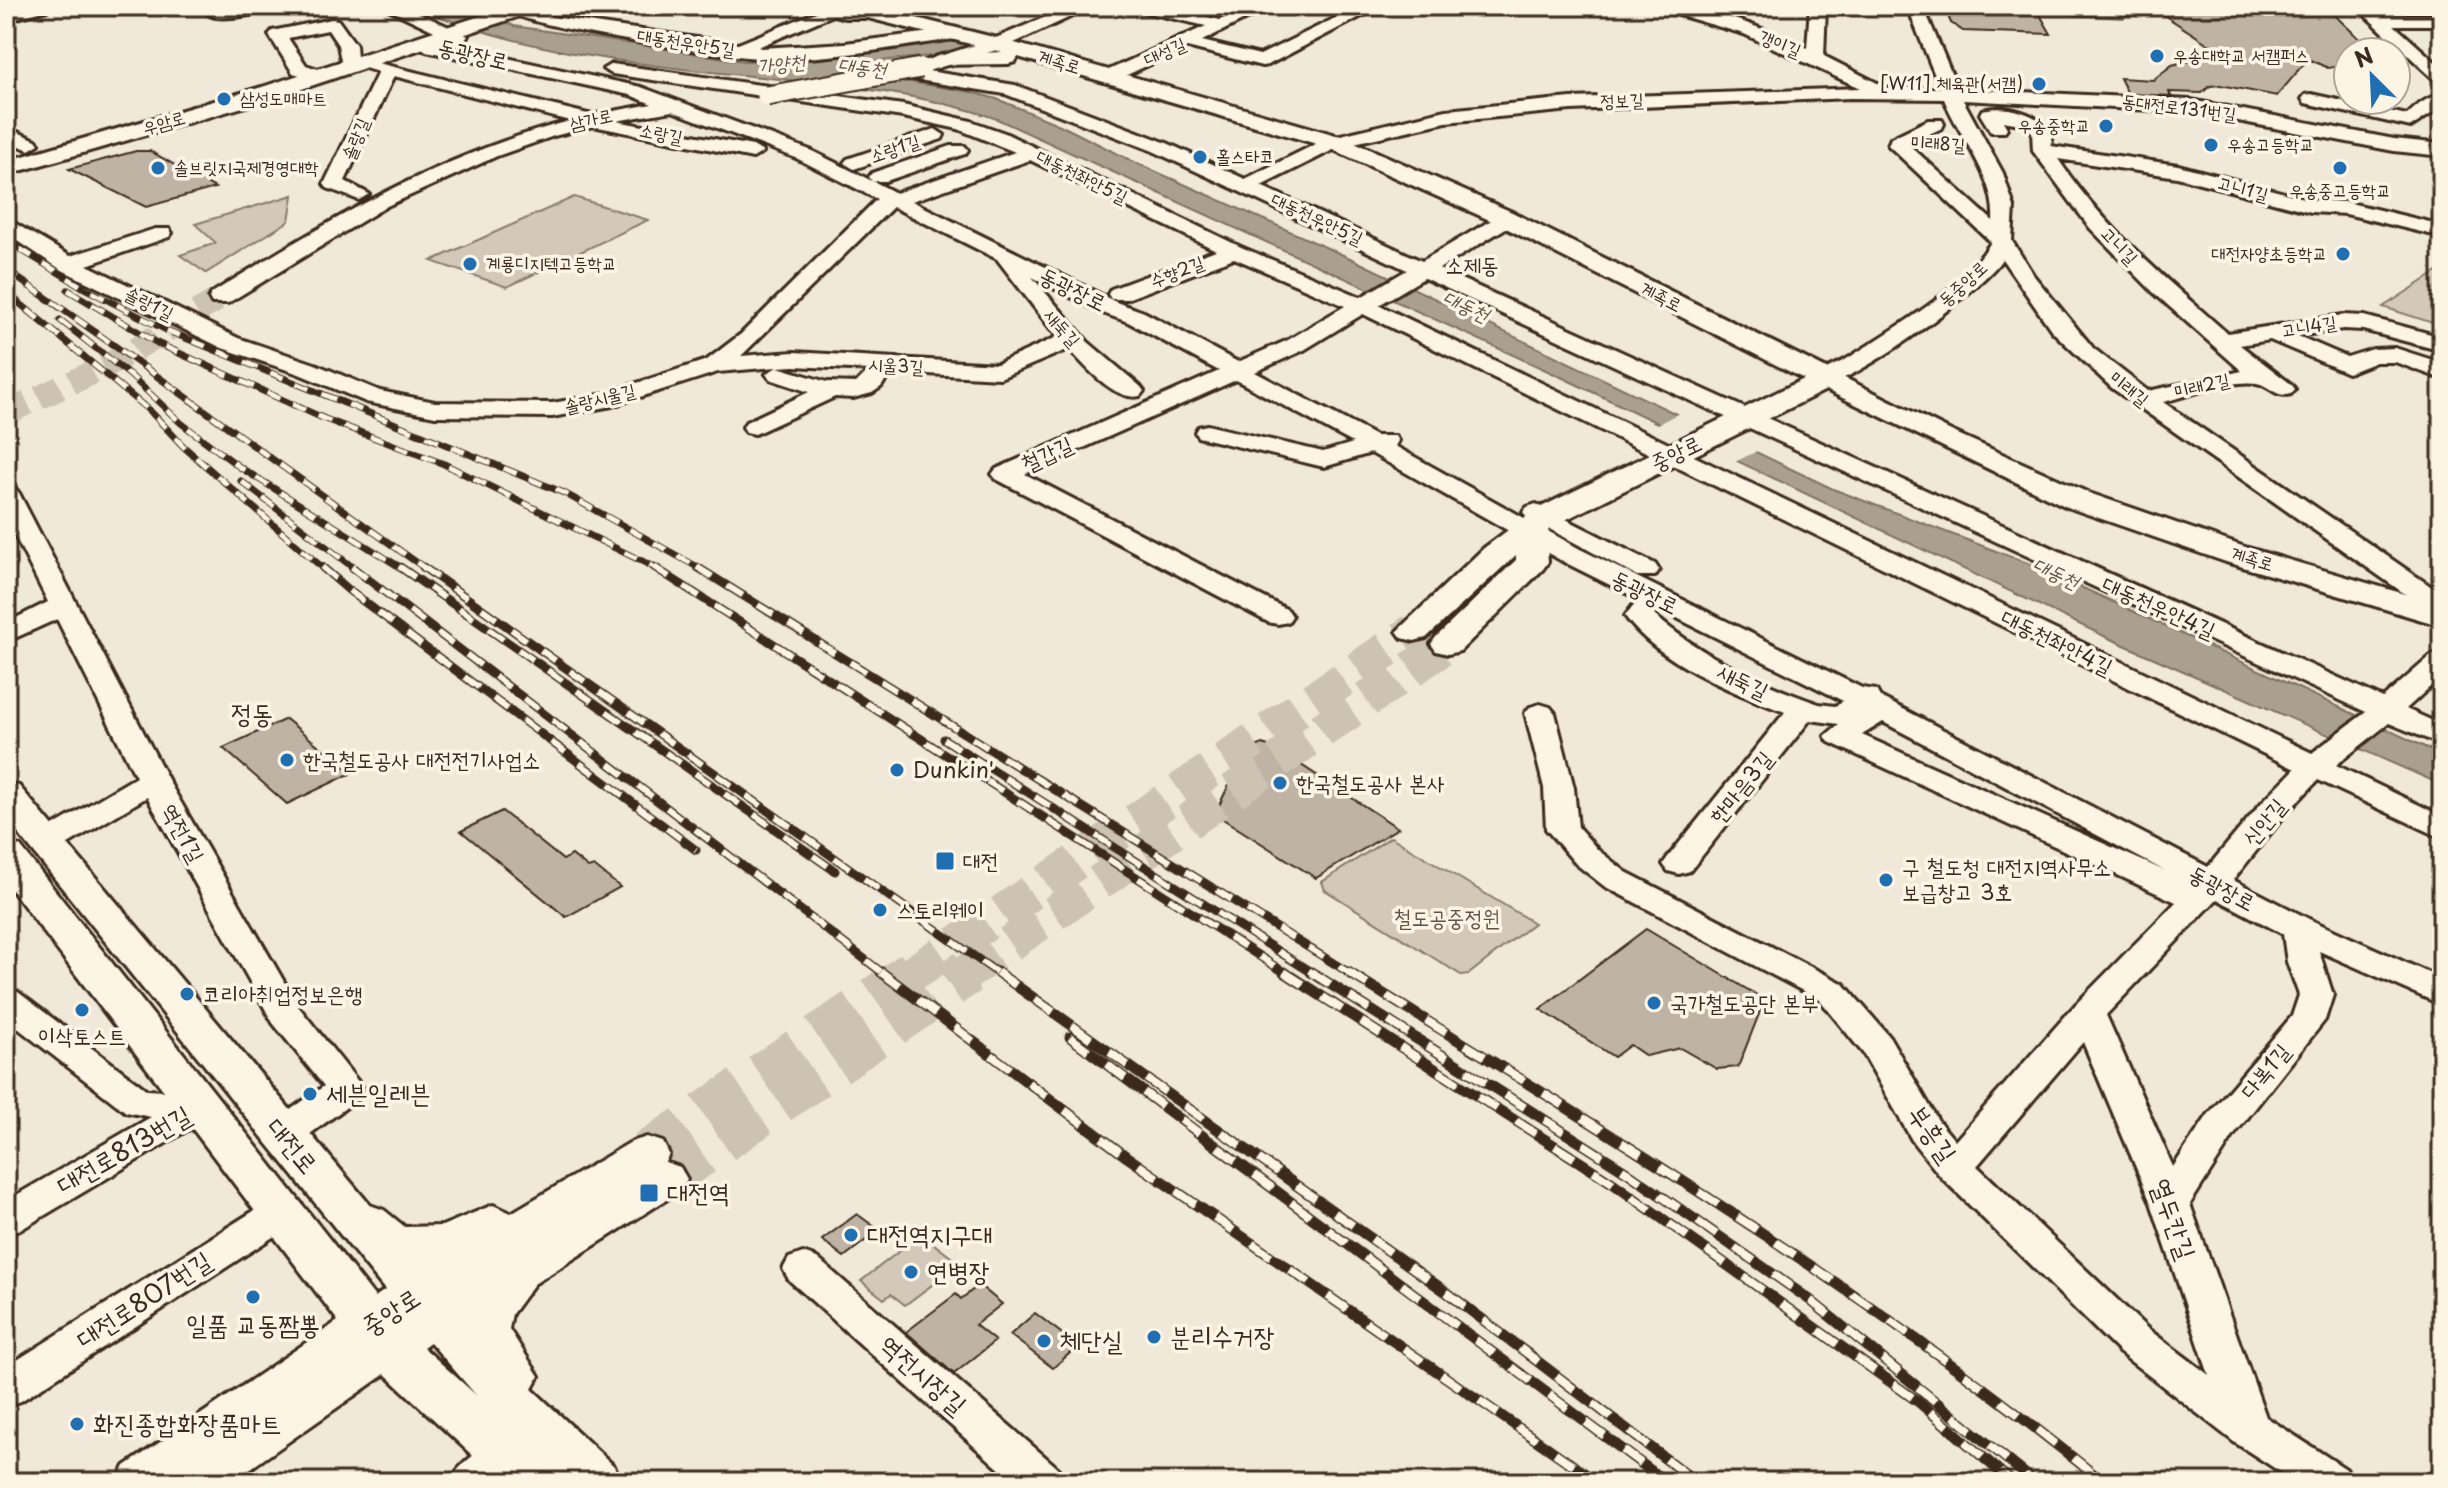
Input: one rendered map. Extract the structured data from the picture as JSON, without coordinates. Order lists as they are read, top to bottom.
{
  "streets": {
    "main road": [
      "계족로",
      "우암로",
      "중앙로",
      "대전로"
    ],
    "street": [
      "대동천우안5길",
      "갱이길",
      "대성길",
      "동광장로",
      "정보길",
      "동대전로131번길",
      "삼가로",
      "소랑길",
      "솔랑길",
      "미래8길",
      "소랑1길",
      "대동천좌안5길",
      "고니1길",
      "고니길",
      "수향2길",
      "동중앙로",
      "솔랑1길",
      "고니4길",
      "새둑길",
      "시울3길",
      "미래2길",
      "미래길",
      "솔랑시울길",
      "철갑길",
      "대동천우안4길",
      "대동천좌안4길",
      "한마음3길",
      "신안길",
      "역전1길",
      "다복1길",
      "부흥길",
      "대전로813번길",
      "열두칸길",
      "대전로807번길",
      "역전시장길"
    ]
  },
  "crossings": [
    ["대동천우안5길", "계족로"],
    ["대동천우안5길", "정보길"],
    ["대동천우안5길", "우암로"],
    ["대동천우안5길", "중앙로"],
    ["대동천우안5길", "철갑길"],
    ["대동천우안5길", "대동천우안4길"],
    ["갱이길", "정보길"],
    ["대성길", "계족로"],
    ["동광장로", "삼가로"],
    ["동광장로", "우암로"],
    ["동광장로", "소랑길"],
    ["동광장로", "소랑1길"],
    ["동광장로", "수향2길"],
    ["동광장로", "새둑길"],
    ["동광장로", "솔랑시울길"],
    ["동광장로", "중앙로"],
    ["동광장로", "철갑길"],
    ["동광장로", "신안길"],
    ["동광장로", "다복1길"],
    ["계족로", "정보길"],
    ["계족로", "삼가로"],
    ["계족로", "동중앙로"],
    ["계족로", "중앙로"],
    ["정보길", "동대전로131번길"],
    ["동대전로131번길", "동중앙로"],
    ["삼가로", "소랑길"],
    ["우암로", "소랑길"],
    ["우암로", "대동천좌안5길"],
    ["소랑길", "솔랑길"],
    ["미래8길", "동중앙로"],
    ["미래8길", "미래길"],
    ["대동천좌안5길", "수향2길"],
    ["대동천좌안5길", "솔랑시울길"],
    ["대동천좌안5길", "중앙로"],
    ["대동천좌안5길", "철갑길"],
    ["대동천좌안5길", "대동천좌안4길"],
    ["고니1길", "고니길"],
    ["고니길", "고니4길"],
    ["고니길", "미래2길"],
    ["동중앙로", "미래길"],
    ["동중앙로", "중앙로"],
    ["솔랑1길", "솔랑시울길"],
    ["새둑길", "시울3길"],
    ["새둑길", "한마음3길"],
    ["시울3길", "솔랑시울길"],
    ["미래2길", "미래길"],
    ["중앙로", "대동천우안4길"],
    ["중앙로", "대동천좌안4길"],
    ["중앙로", "대전로"],
    ["대동천우안4길", "신안길"],
    ["대동천좌안4길", "신안길"],
    ["신안길", "부흥길"],
    ["신안길", "열두칸길"],
    ["역전1길", "대전로"],
    ["다복1길", "열두칸길"],
    ["부흥길", "열두칸길"],
    ["대전로", "대전로813번길"],
    ["대전로", "대전로807번길"]
  ],
  "districts": ["소제동", "정동"],
  "water": ["가양천", "대동천"],
  "parks": ["철도공중정원"],
  "places": {
    "other": [
      "우송대학교 서캠퍼스",
      "[W11] 체육관(서캠)",
      "삼성도매마트",
      "우송중학교",
      "우송고등학교",
      "홀스타코",
      "솔브릿지국제경영대학",
      "우송중고등학교",
      "대전자양초등학교",
      "계룡디지텍고등학교",
      "한국철도공사 대전전기사업소",
      "Dunkin'",
      "한국철도공사 본사",
      "구 철도청 대전지역사무소 보급창고 3호",
      "스토리웨이",
      "코리아취업정보은행",
      "국가철도공단 본부",
      "이삭토스트",
      "세븐일레븐",
      "대전역지구대",
      "연병장",
      "일품 교동짬뽕",
      "분리수거장",
      "체단실",
      "화진종합화장품마트"
    ],
    "transit": ["대전", "대전역"]
  },
  "north": "top left"
}
